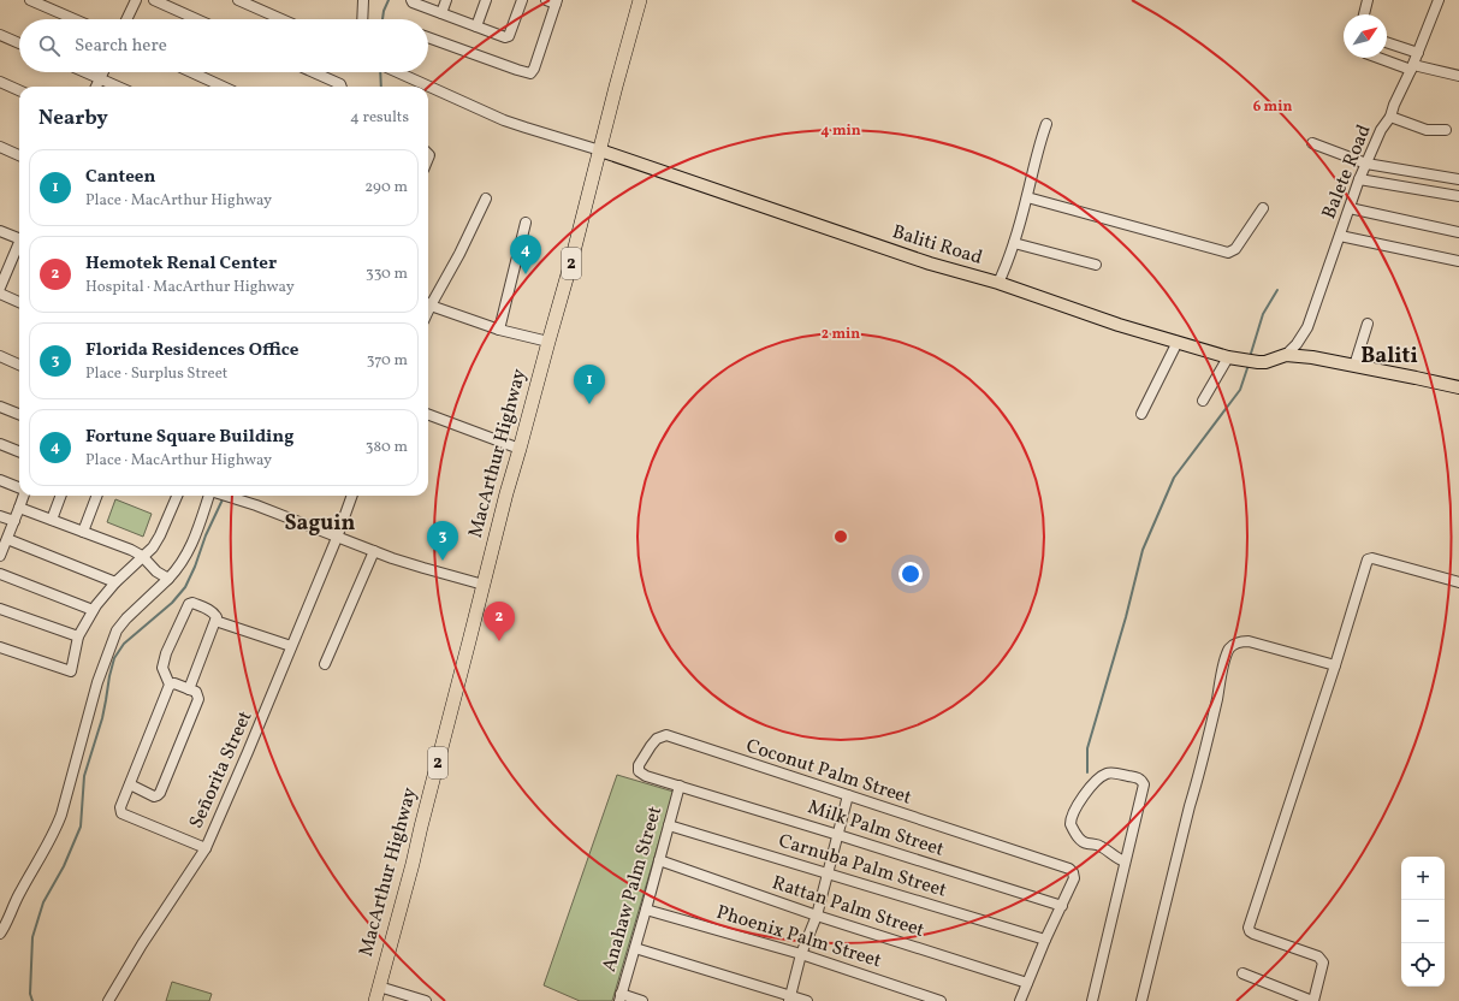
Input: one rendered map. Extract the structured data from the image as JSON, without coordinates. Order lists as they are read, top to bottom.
{
  "streets": {
    "highway": ["2", "MacArthur Highway"],
    "main road": ["Baliti Road"],
    "street": [
      "Balete Road",
      "Señorita Street",
      "Coconut Palm Street",
      "Milk Palm Street",
      "Carnuba Palm Street",
      "Anahaw Palm Street",
      "Rattan Palm Street",
      "Phoenix Palm Street"
    ]
  },
  "crossings": [
    ["Balete Road", "Baliti Road"],
    ["Baliti Road", "MacArthur Highway"],
    ["Coconut Palm Street", "Milk Palm Street"],
    ["Coconut Palm Street", "Anahaw Palm Street"],
    ["Milk Palm Street", "Anahaw Palm Street"],
    ["Carnuba Palm Street", "Anahaw Palm Street"],
    ["Anahaw Palm Street", "Rattan Palm Street"],
    ["Anahaw Palm Street", "Phoenix Palm Street"]
  ],
  "districts": ["Baliti", "Saguin"],
  "north": "top right",
  "page": {
    "search": "Search here",
    "heading": ["Nearby", "4 results"],
    "list": [
      {
        "mark": "1",
        "name": "Canteen",
        "note": "Place · MacArthur Highway",
        "value": "290 m"
      },
      {
        "mark": "2",
        "name": "Hemotek Renal Center",
        "note": "Hospital · MacArthur Highway",
        "value": "330 m"
      },
      {
        "mark": "3",
        "name": "Florida Residences Office",
        "note": "Place · Surplus Street",
        "value": "370 m"
      },
      {
        "mark": "4",
        "name": "Fortune Square Building",
        "note": "Place · MacArthur Highway",
        "value": "380 m"
      }
    ],
    "pins": [
      "4",
      "1",
      "3",
      "2"
    ],
    "map_buttons": ["+", "−"]
  },
  "rings": ["6 min", "4 min", "2 min"]
}
